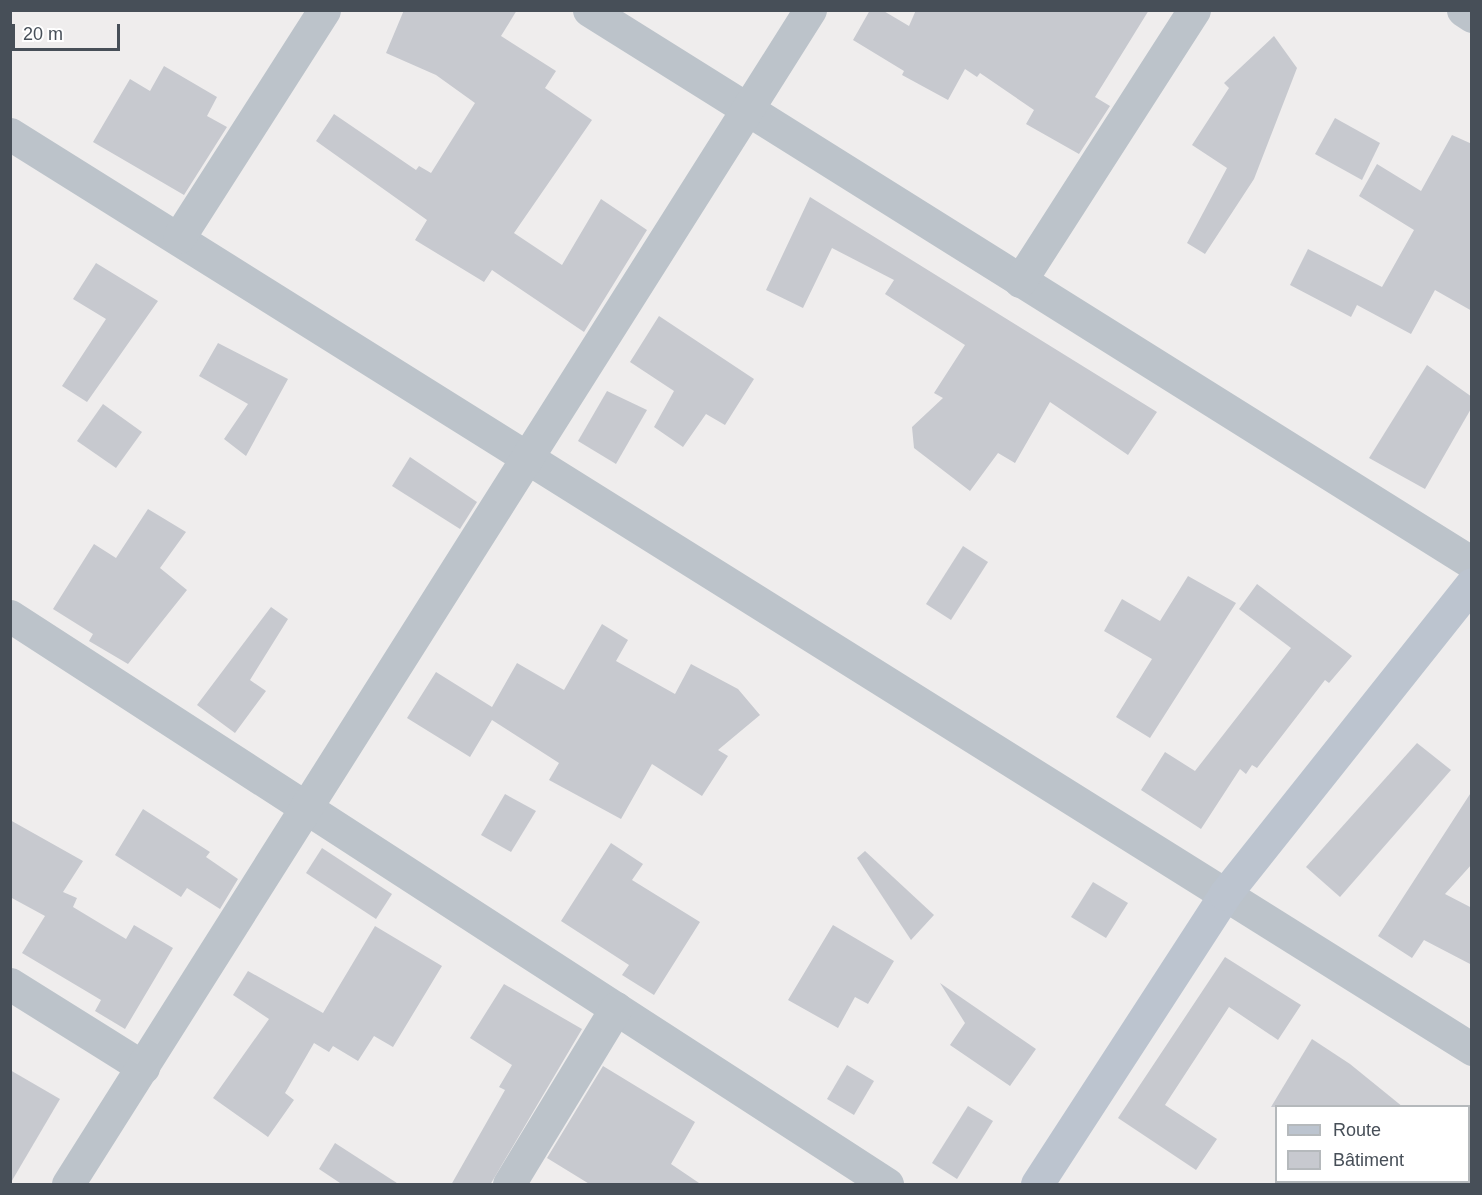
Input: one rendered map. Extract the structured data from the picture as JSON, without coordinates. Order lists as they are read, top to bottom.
{
  "legend": ["Route", "Bâtiment"],
  "scale_bar": "20 m"
}
